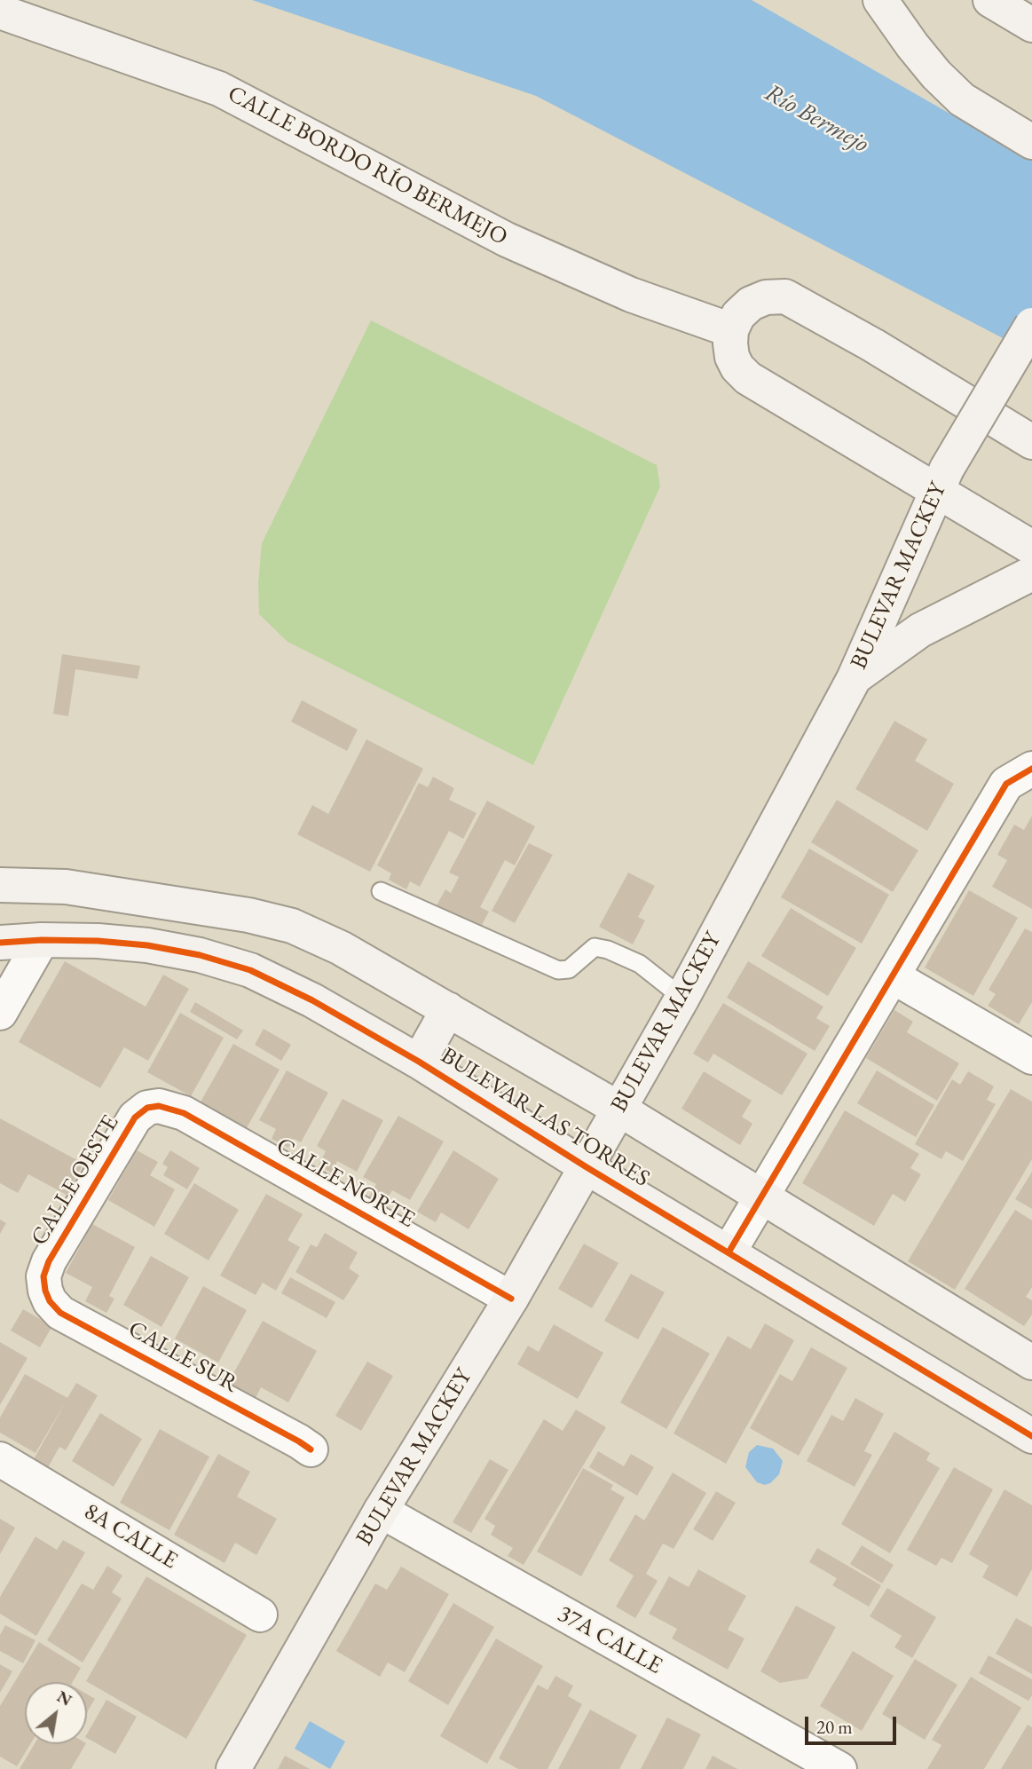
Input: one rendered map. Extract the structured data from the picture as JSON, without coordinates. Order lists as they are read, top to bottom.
{
  "streets": {
    "main road": ["CALLE BORDO RÍO BERMEJO", "BULEVAR MACKEY", "BULEVAR LAS TORRES"],
    "street": [
      "CALLE OESTE",
      "CALLE NORTE",
      "CALLE SUR",
      "8A CALLE",
      "37A CALLE"
    ]
  },
  "crossings": [
    ["BULEVAR MACKEY", "BULEVAR LAS TORRES"],
    ["BULEVAR MACKEY", "CALLE NORTE"],
    ["BULEVAR MACKEY", "37A CALLE"],
    ["CALLE OESTE", "CALLE NORTE"],
    ["CALLE OESTE", "CALLE SUR"]
  ],
  "water": ["Río Bermejo"],
  "scale_bar": "20 m",
  "north": "top right"
}
